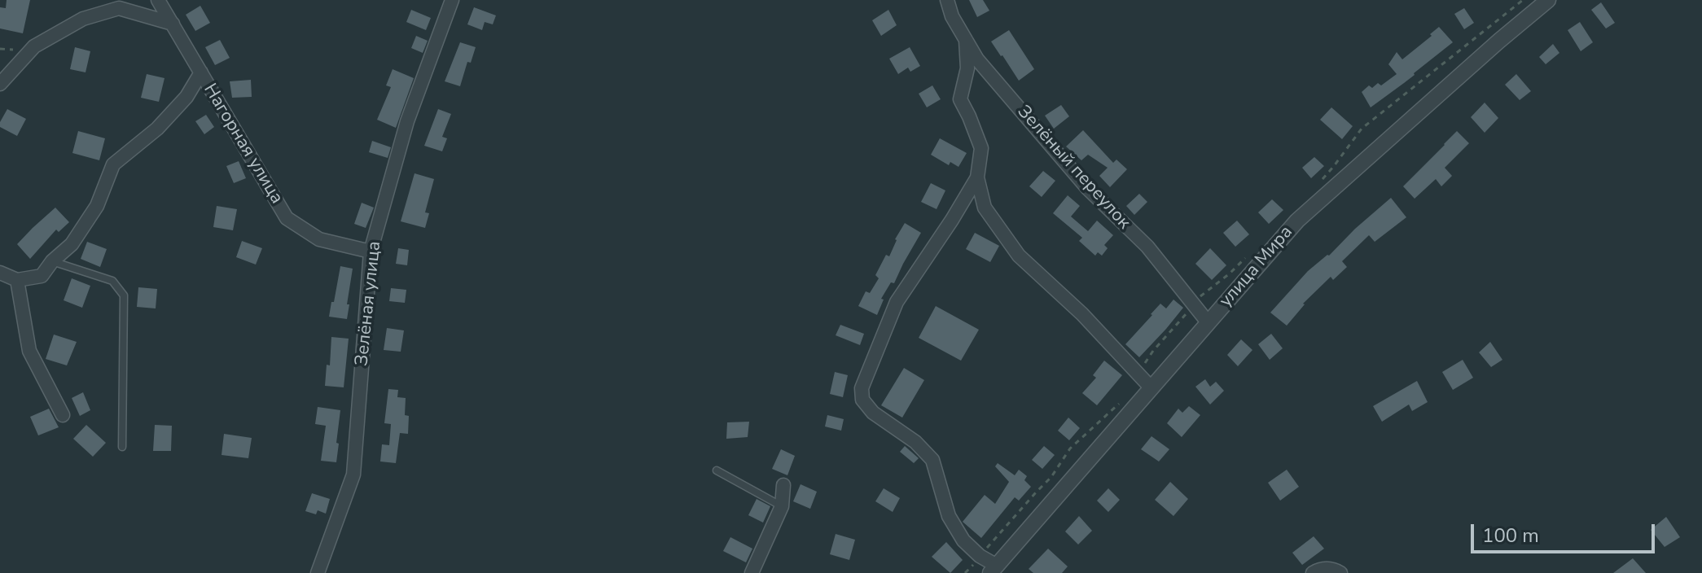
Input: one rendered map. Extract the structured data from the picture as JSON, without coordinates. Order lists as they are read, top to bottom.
{
  "streets": {
    "street": [
      "Нагорная улица",
      "Зелёный переулок",
      "улица Мира",
      "Зелёная улица"
    ]
  },
  "crossings": [
    ["Нагорная улица", "Зелёная улица"],
    ["Зелёный переулок", "улица Мира"]
  ],
  "scale_bar": "100 m"
}
